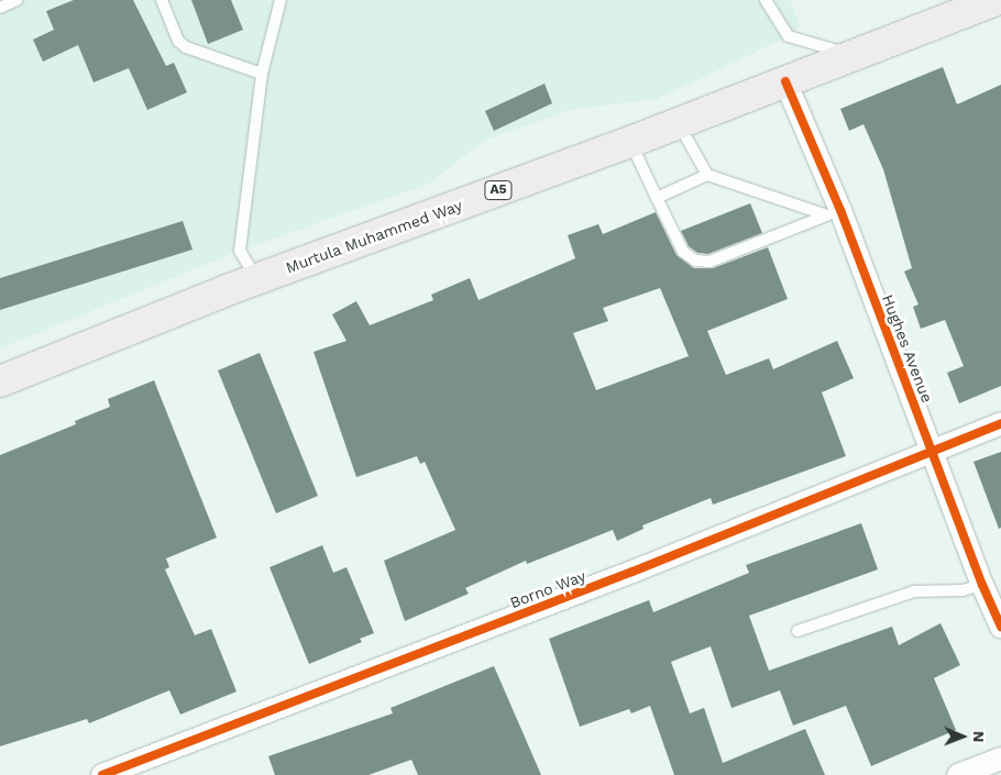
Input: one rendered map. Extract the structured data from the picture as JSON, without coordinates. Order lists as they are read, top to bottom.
{
  "streets": {
    "main road": ["A5", "Murtula Muhammed Way"],
    "street": ["Hughes Avenue", "Borno Way"]
  },
  "crossings": [
    ["Murtula Muhammed Way", "Hughes Avenue"],
    ["Hughes Avenue", "Borno Way"]
  ],
  "north": "right"
}
